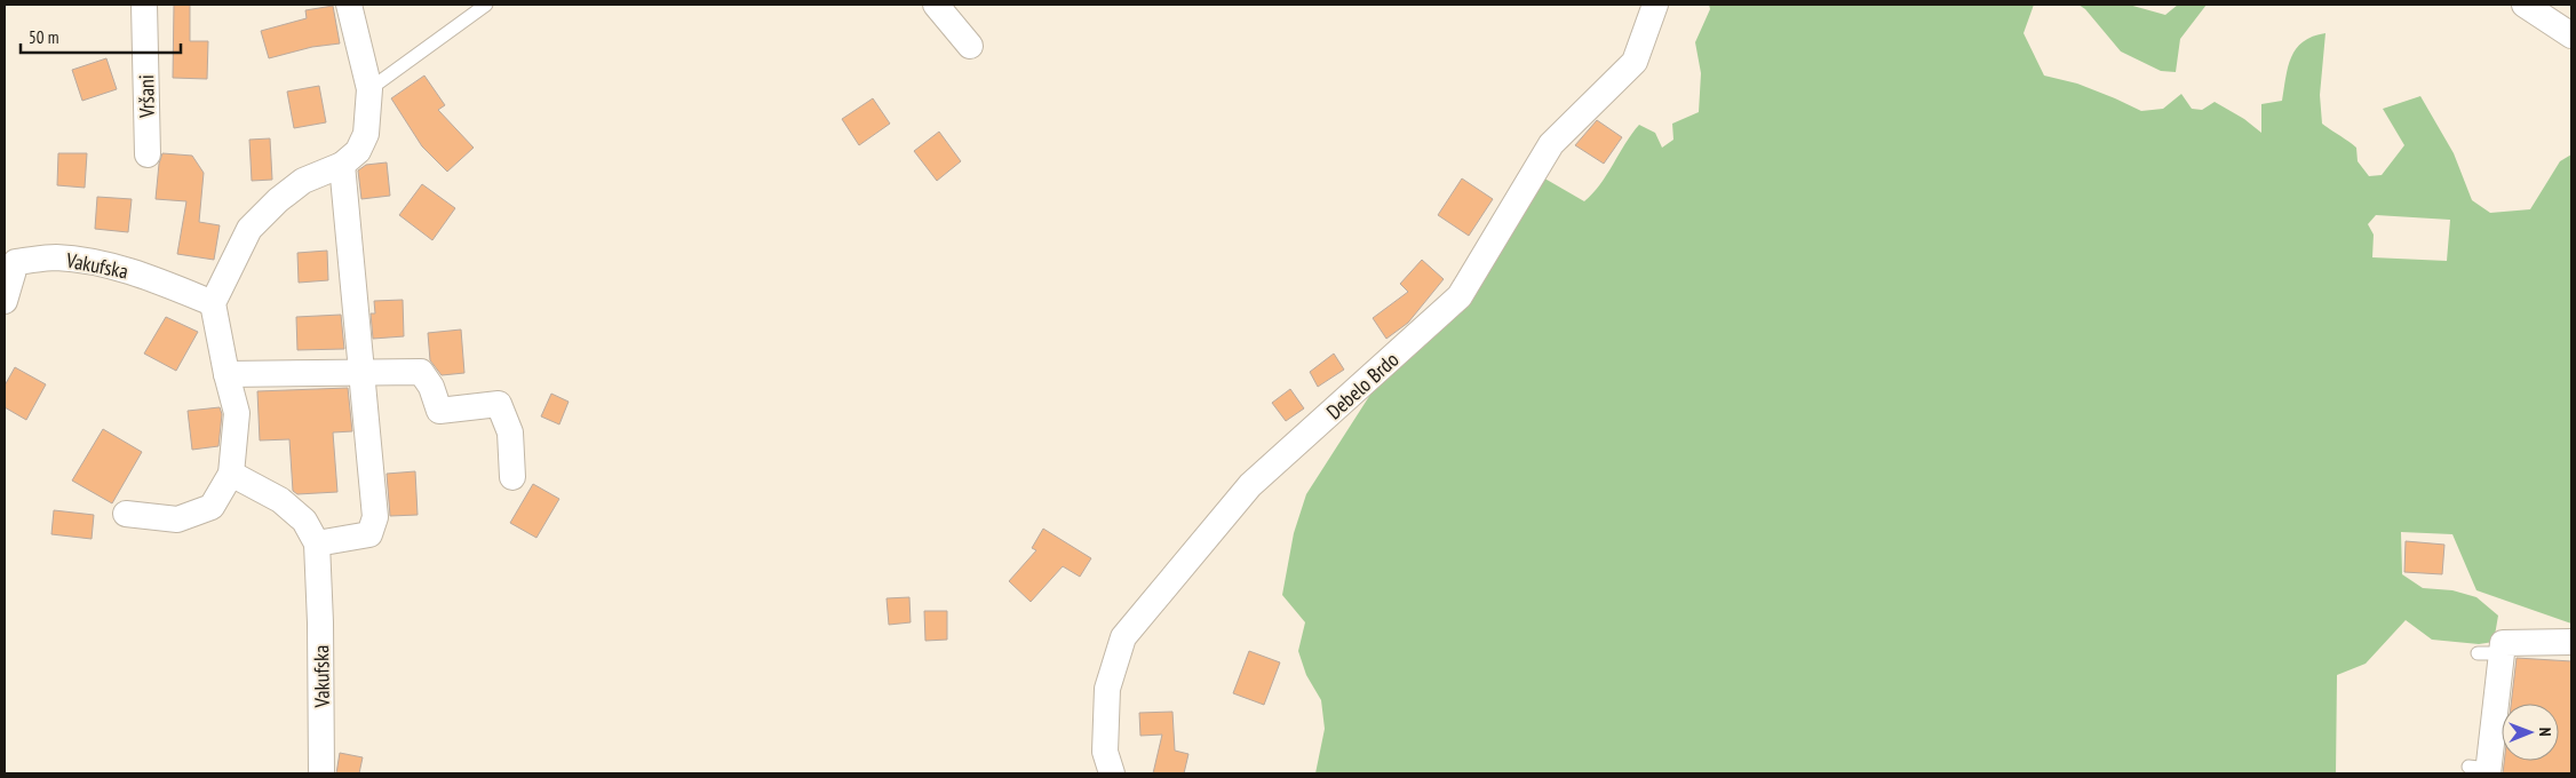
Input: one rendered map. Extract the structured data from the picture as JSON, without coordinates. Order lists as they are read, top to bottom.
{
  "streets": {
    "street": ["Vršani", "Vakufska", "Debelo Brdo"]
  },
  "scale_bar": "50 m",
  "north": "right"
}
